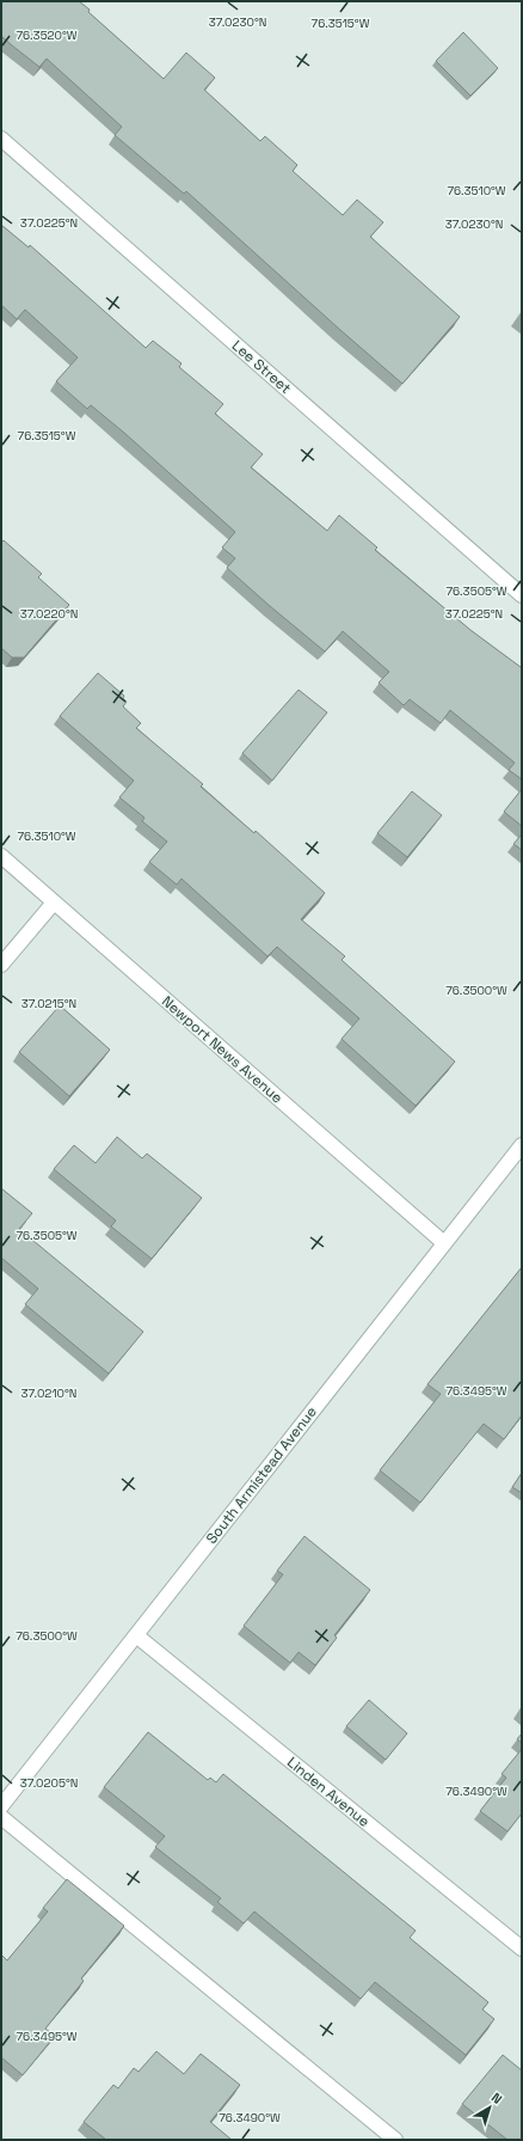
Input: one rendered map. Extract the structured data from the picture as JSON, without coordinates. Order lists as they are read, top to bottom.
{
  "streets": {
    "street": [
      "Lee Street",
      "Newport News Avenue",
      "South Armistead Avenue",
      "Linden Avenue"
    ]
  },
  "crossings": [
    ["Newport News Avenue", "South Armistead Avenue"],
    ["South Armistead Avenue", "Linden Avenue"]
  ],
  "north": "top right",
  "coordinates": [
    "37.0230°N",
    "76.3515°W",
    "76.3520°W",
    "76.3510°W",
    "37.0225°N",
    "76.3505°W",
    "37.0220°N",
    "76.3500°W",
    "37.0215°N",
    "76.3495°W",
    "37.0210°N",
    "37.0205°N",
    "76.3490°W"
  ]
}
